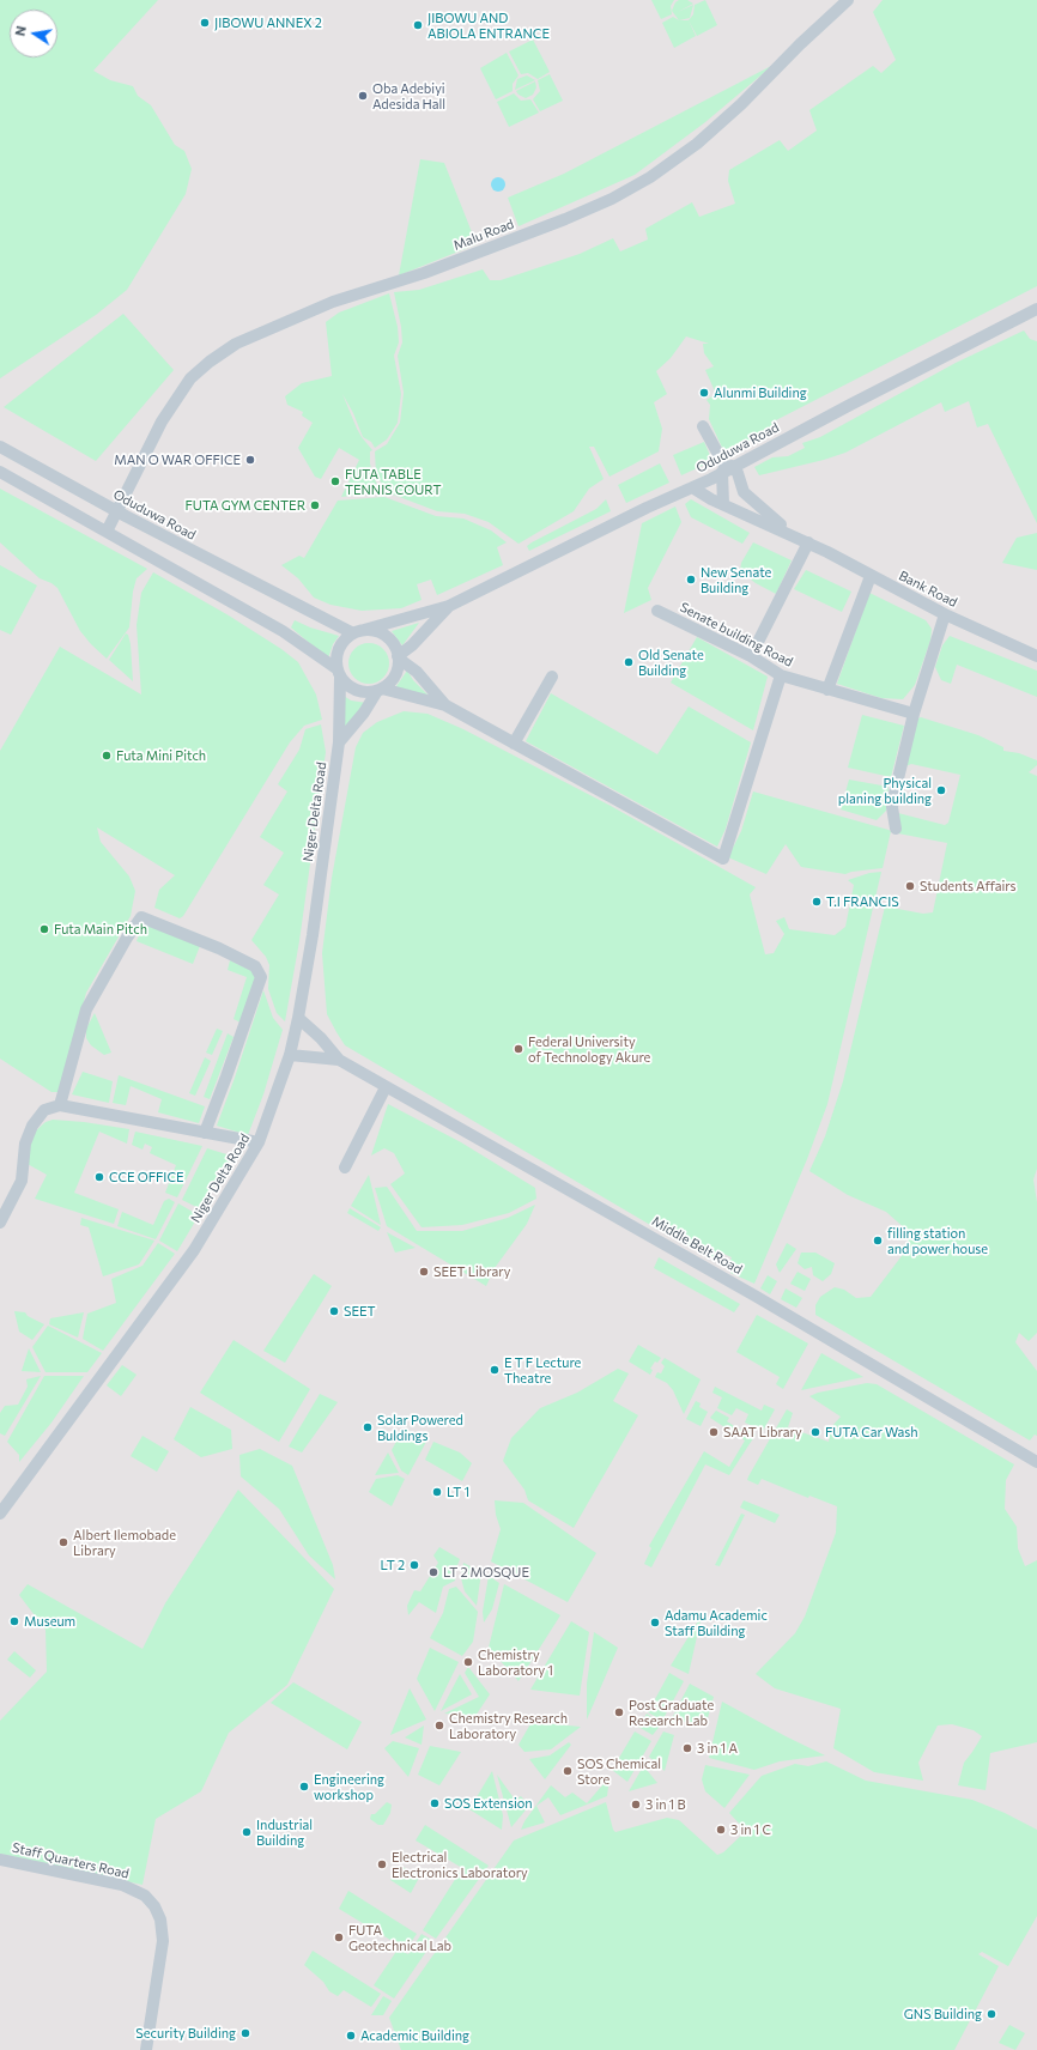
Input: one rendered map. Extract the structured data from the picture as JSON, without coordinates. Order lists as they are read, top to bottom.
{
  "streets": {
    "street": [
      "Malu Road",
      "Oduduwa Road",
      "Bank Road",
      "Senate building Road",
      "Niger Delta Road",
      "Middle Belt Road",
      "Staff Quarters Road"
    ]
  },
  "crossings": [
    ["Malu Road", "Oduduwa Road"],
    ["Oduduwa Road", "Bank Road"],
    ["Oduduwa Road", "Niger Delta Road"],
    ["Niger Delta Road", "Middle Belt Road"]
  ],
  "places": [
    "JIBOWU ANNEX 2",
    "JIBOWU AND ABIOLA ENTRANCE",
    "Oba Adebiyi Adesida Hall",
    "Alunmi Building",
    "MAN O WAR OFFICE",
    "FUTA TABLE TENNIS COURT",
    "FUTA GYM CENTER",
    "New Senate Building",
    "Old Senate Building",
    "Futa Mini Pitch",
    "Physical planing building",
    "Students Affairs",
    "T.I FRANCIS",
    "Futa Main Pitch",
    "Federal University of Technology Akure",
    "CCE OFFICE",
    "filling station and power house",
    "SEET Library",
    "SEET",
    "E T F Lecture Theatre",
    "Solar Powered Buldings",
    "SAAT Library",
    "FUTA Car Wash",
    "LT 1",
    "Albert Ilemobade Library",
    "LT 2",
    "LT 2 MOSQUE",
    "Museum",
    "Adamu Academic Staff Building",
    "Chemistry Laboratory 1",
    "Post Graduate Research Lab",
    "Chemistry Research Laboratory",
    "3 in 1 A",
    "SOS Chemical Store",
    "Engineering workshop",
    "SOS Extension",
    "3 in 1 B",
    "3 in 1 C",
    "Industrial Building",
    "Electrical Electronics Laboratory",
    "FUTA Geotechnical Lab",
    "GNS Building",
    "Security Building",
    "Academic Building"
  ],
  "north": "left"
}
